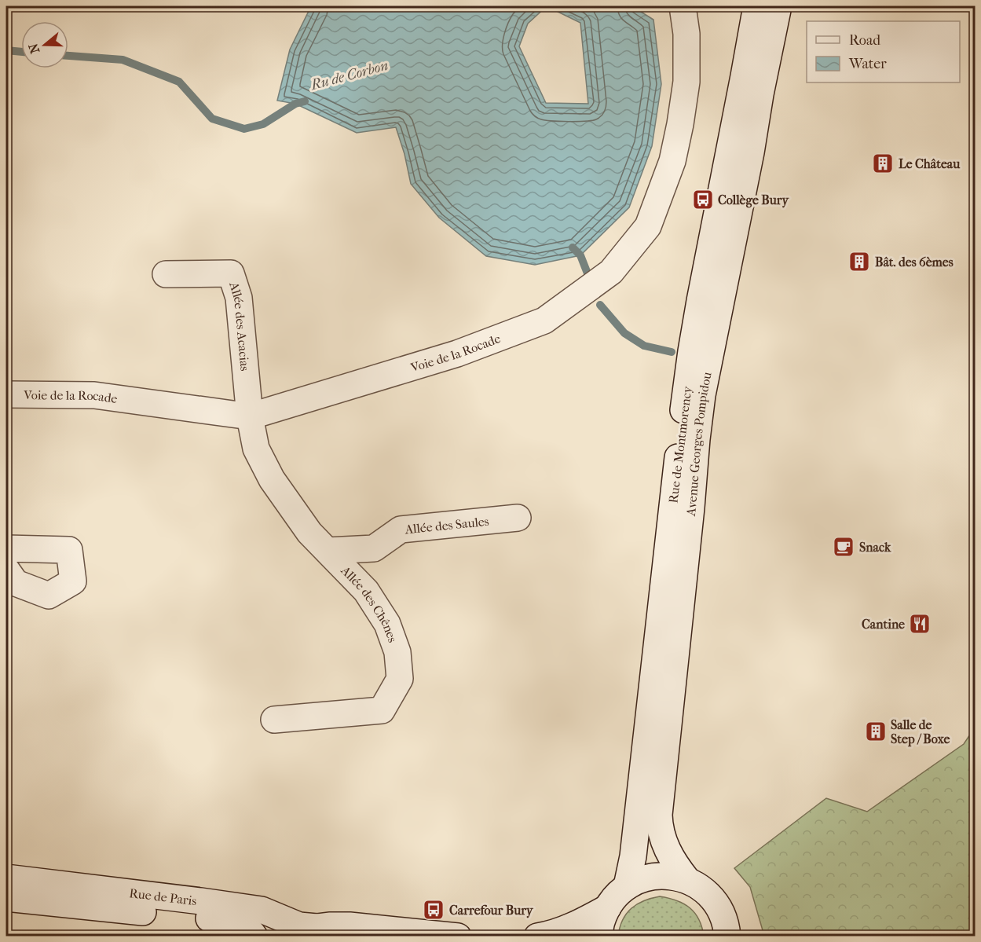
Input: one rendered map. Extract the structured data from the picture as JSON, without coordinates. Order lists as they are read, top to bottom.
{
  "streets": {
    "main road": [
      "Allée des Acacias",
      "Voie de la Rocade",
      "Avenue Georges Pompidou",
      "Rue de Montmorency",
      "Allée des Saules",
      "Allée des Chênes",
      "Rue de Paris"
    ]
  },
  "crossings": [
    ["Allée des Acacias", "Voie de la Rocade"],
    ["Allée des Acacias", "Allée des Chênes"],
    ["Voie de la Rocade", "Allée des Chênes"],
    ["Allée des Saules", "Allée des Chênes"]
  ],
  "water": ["Ru de Corbon"],
  "places": {
    "building": ["Le Château", "Bât. des 6èmes", "Salle de Step / Boxe"],
    "bus stop": ["Collège Bury", "Carrefour Bury"],
    "cafe": ["Snack"],
    "restaurant": ["Cantine"]
  },
  "legend": ["Road", "Water"],
  "north": "left"
}
